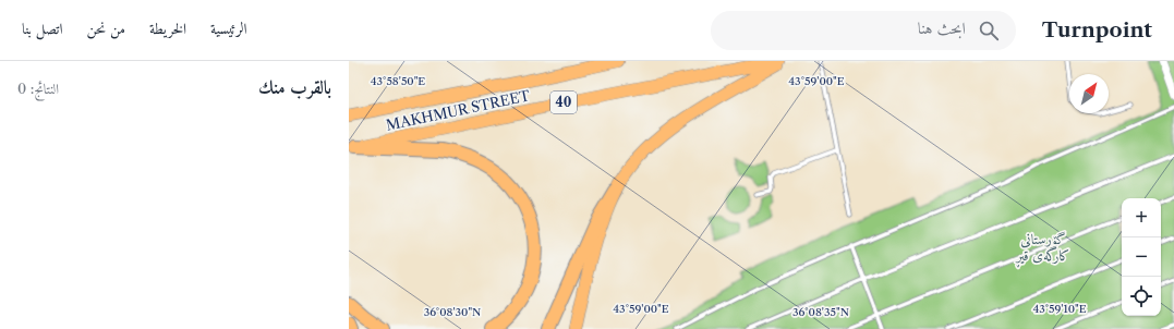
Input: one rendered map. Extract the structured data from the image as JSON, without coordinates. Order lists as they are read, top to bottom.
{
  "streets": {
    "highway": ["40", "MAKHMUR STREET"]
  },
  "parks": ["گۆڕستانی کارگەی قیڕ"],
  "north": "top right",
  "page": {
    "header": "Turnpoint",
    "search": "ابحث هنا",
    "nav": [
      "الرئيسية",
      "الخريطة",
      "من نحن",
      "اتصل بنا"
    ],
    "heading": ["بالقرب منك", "النتائج: 0"],
    "map_buttons": ["+", "−"]
  },
  "coordinates": [
    "43°58'50\"E",
    "43°59'00\"E",
    "43°59'10\"E",
    "36°08'30\"N",
    "36°08'35\"N"
  ]
}
